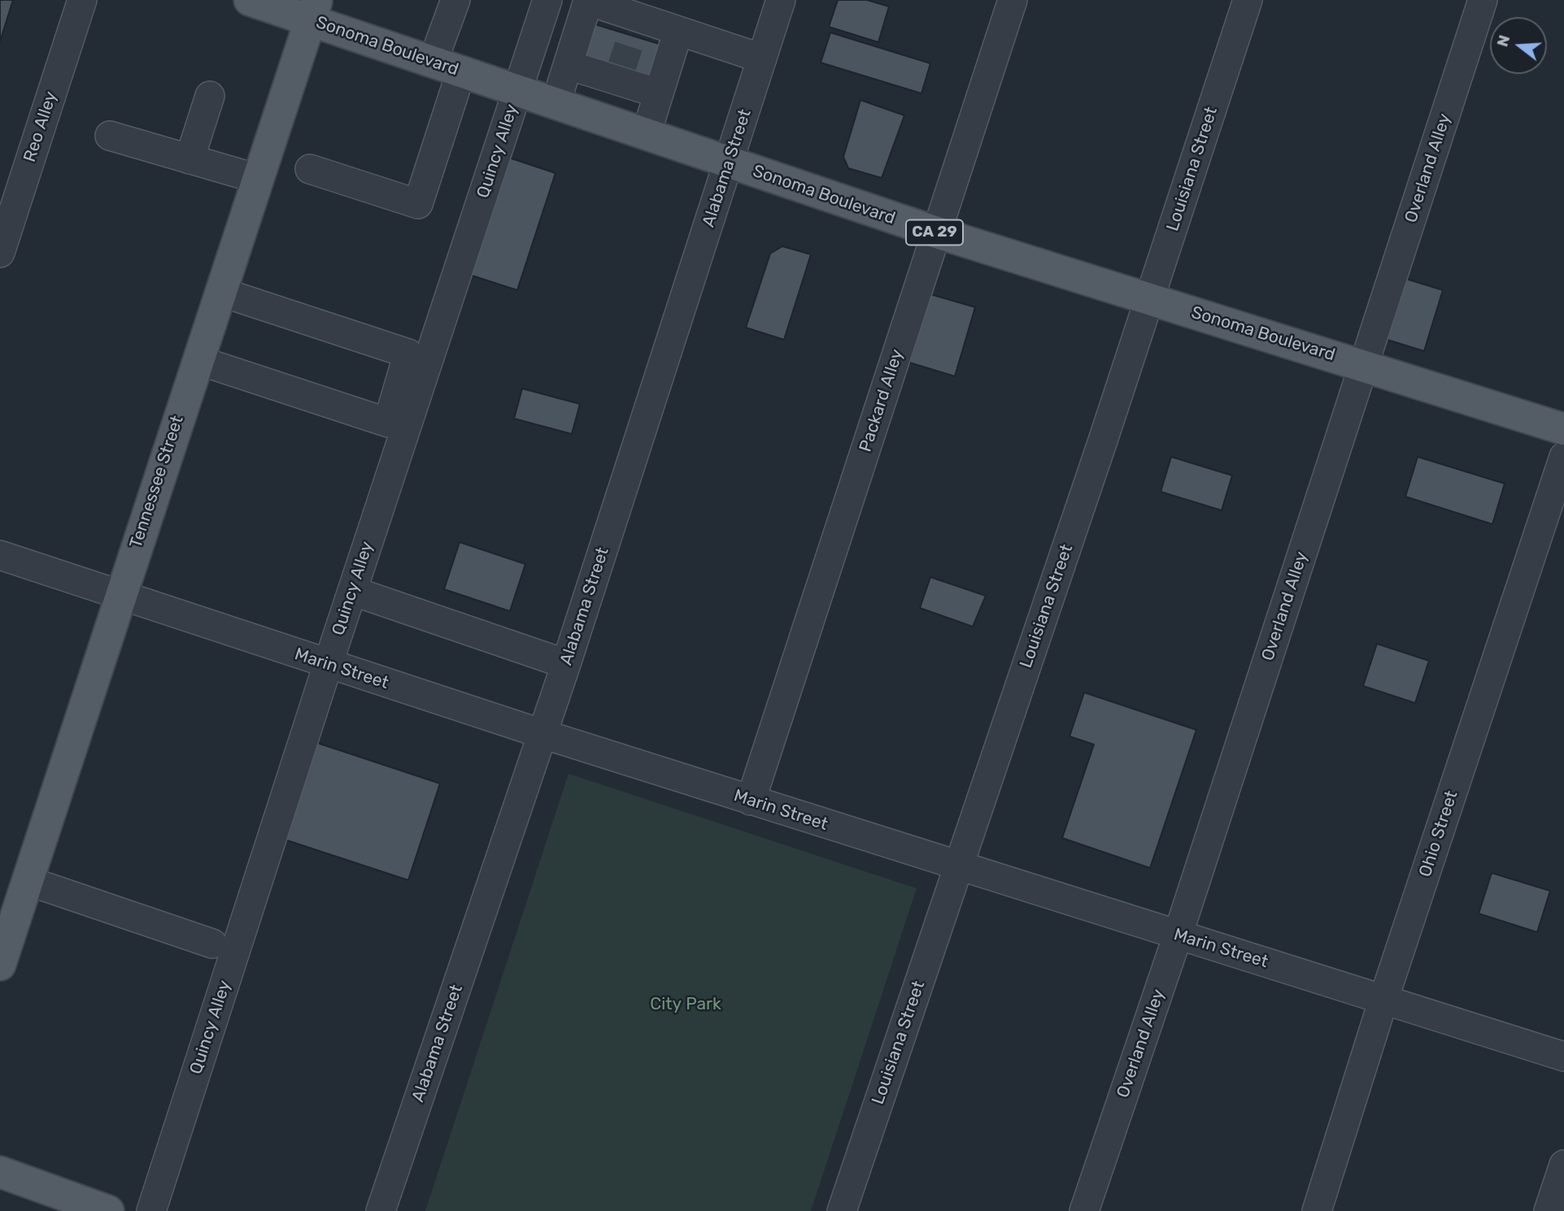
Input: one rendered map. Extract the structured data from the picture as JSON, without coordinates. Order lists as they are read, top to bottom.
{
  "streets": {
    "main road": ["Sonoma Boulevard", "CA 29", "Tennessee Street"],
    "street": [
      "Reo Alley",
      "Quincy Alley",
      "Alabama Street",
      "Overland Alley",
      "Louisiana Street",
      "Packard Alley",
      "Marin Street",
      "Ohio Street"
    ]
  },
  "crossings": [
    ["Sonoma Boulevard", "Quincy Alley"],
    ["Sonoma Boulevard", "Alabama Street"],
    ["Sonoma Boulevard", "Overland Alley"],
    ["Sonoma Boulevard", "Louisiana Street"],
    ["Sonoma Boulevard", "Packard Alley"],
    ["Sonoma Boulevard", "Tennessee Street"],
    ["Quincy Alley", "Marin Street"],
    ["Alabama Street", "Marin Street"],
    ["Overland Alley", "Marin Street"],
    ["Louisiana Street", "Marin Street"],
    ["Packard Alley", "Marin Street"],
    ["Tennessee Street", "Marin Street"],
    ["Marin Street", "Ohio Street"]
  ],
  "parks": ["City Park"],
  "north": "left"
}
